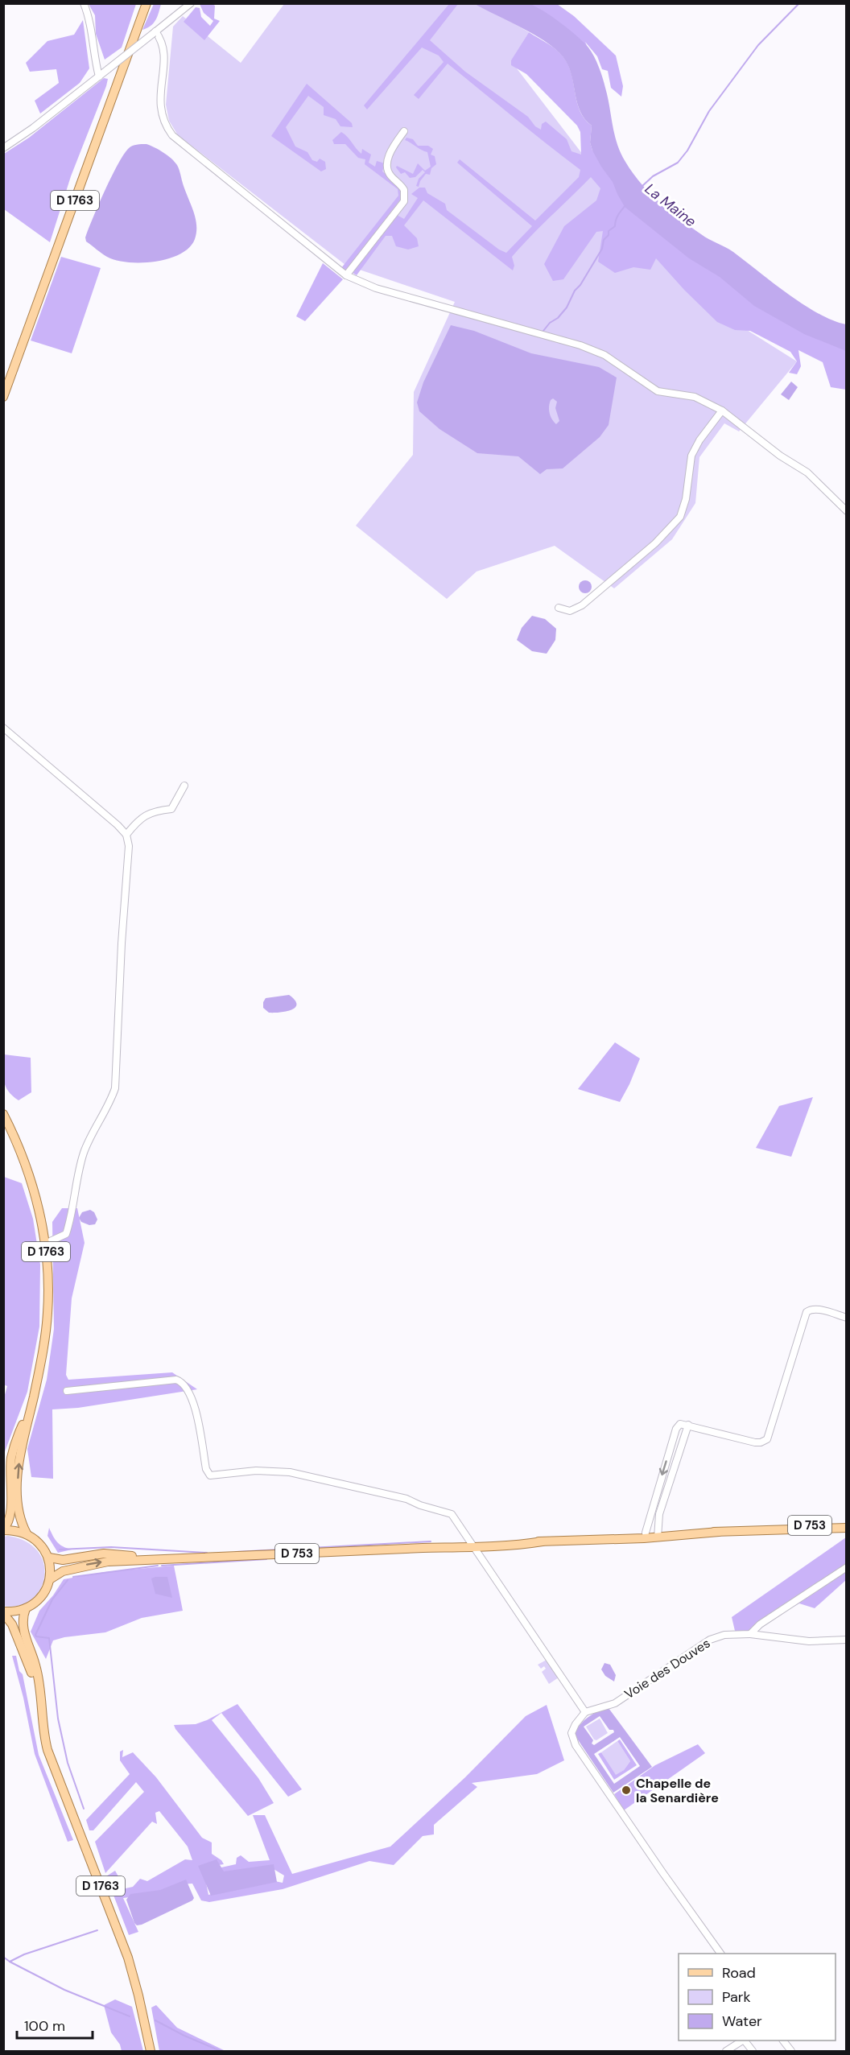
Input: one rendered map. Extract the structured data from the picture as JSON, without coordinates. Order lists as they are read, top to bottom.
{
  "streets": {
    "main road": ["D 1763", "D 753"],
    "street": ["Voie des Douves"]
  },
  "water": ["La Maine"],
  "places": ["Chapelle de la Senardière"],
  "legend": ["Road", "Park", "Water"],
  "scale_bar": "100 m"
}
